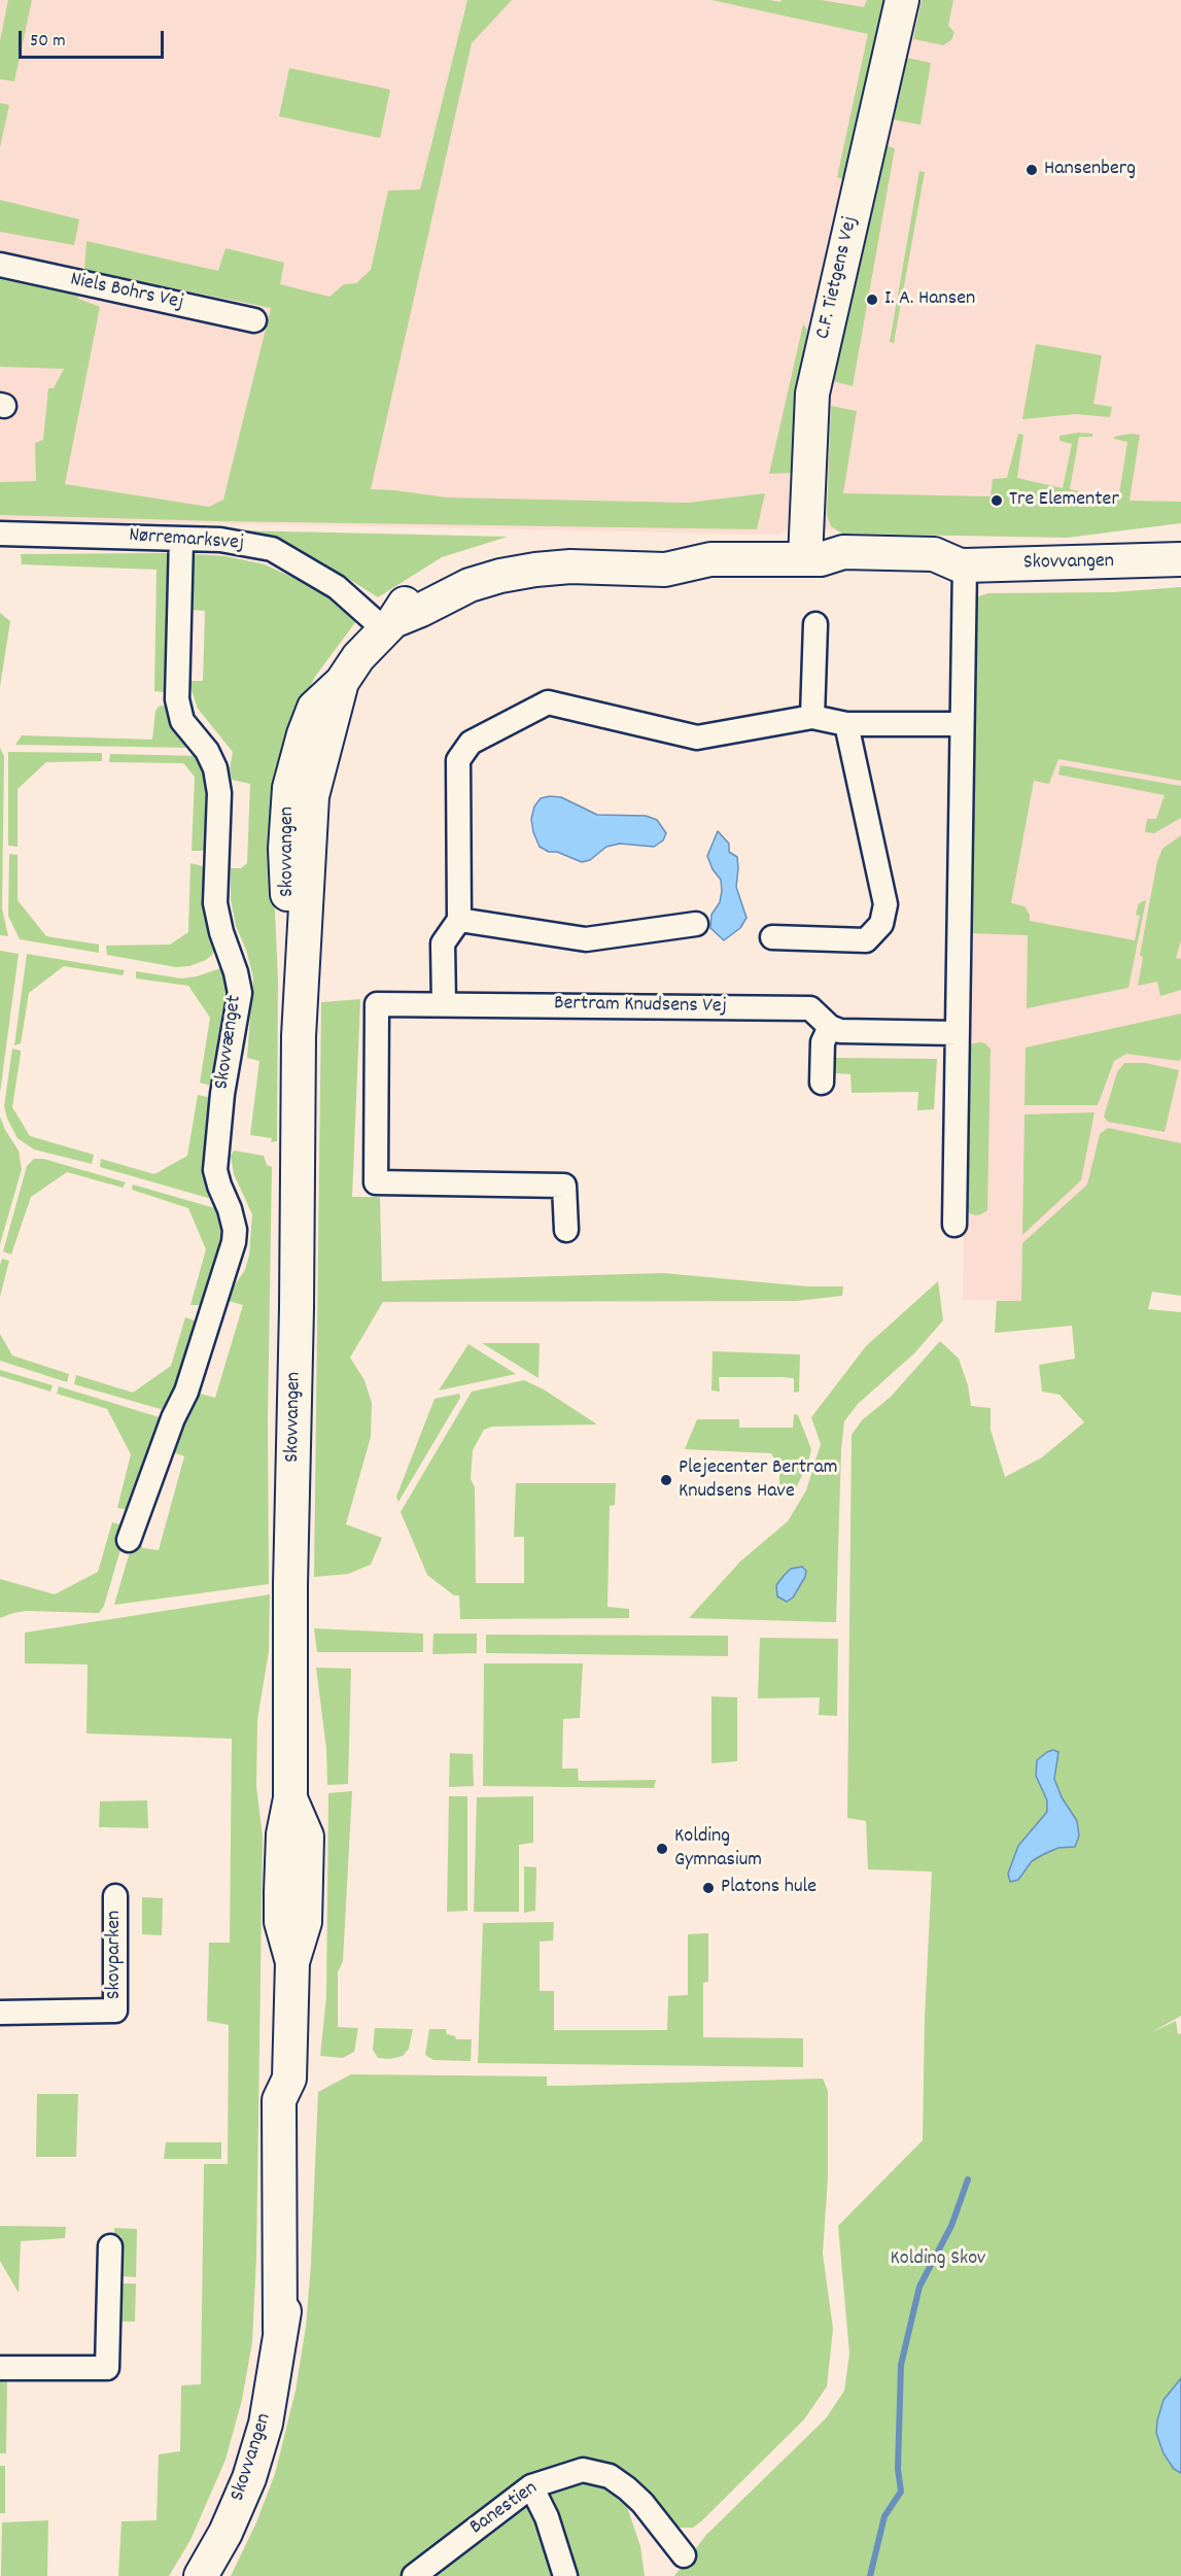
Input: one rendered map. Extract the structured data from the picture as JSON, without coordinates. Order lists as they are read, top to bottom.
{
  "streets": {
    "street": [
      "C.F. Tietgens Vej",
      "Niels Bohrs Vej",
      "Nørremarksvej",
      "Skovvangen",
      "Bertram Knudsens Vej",
      "Skovvænget",
      "Skovparken",
      "Banestien"
    ]
  },
  "crossings": [
    ["C.F. Tietgens Vej", "Skovvangen"],
    ["Nørremarksvej", "Skovvangen"],
    ["Nørremarksvej", "Skovvænget"]
  ],
  "parks": ["Kolding Skov"],
  "places": [
    "Hansenberg",
    "I. A. Hansen",
    "Tre Elementer",
    "Plejecenter Bertram Knudsens Have",
    "Kolding Gymnasium",
    "Platons hule"
  ],
  "scale_bar": "50 m"
}
